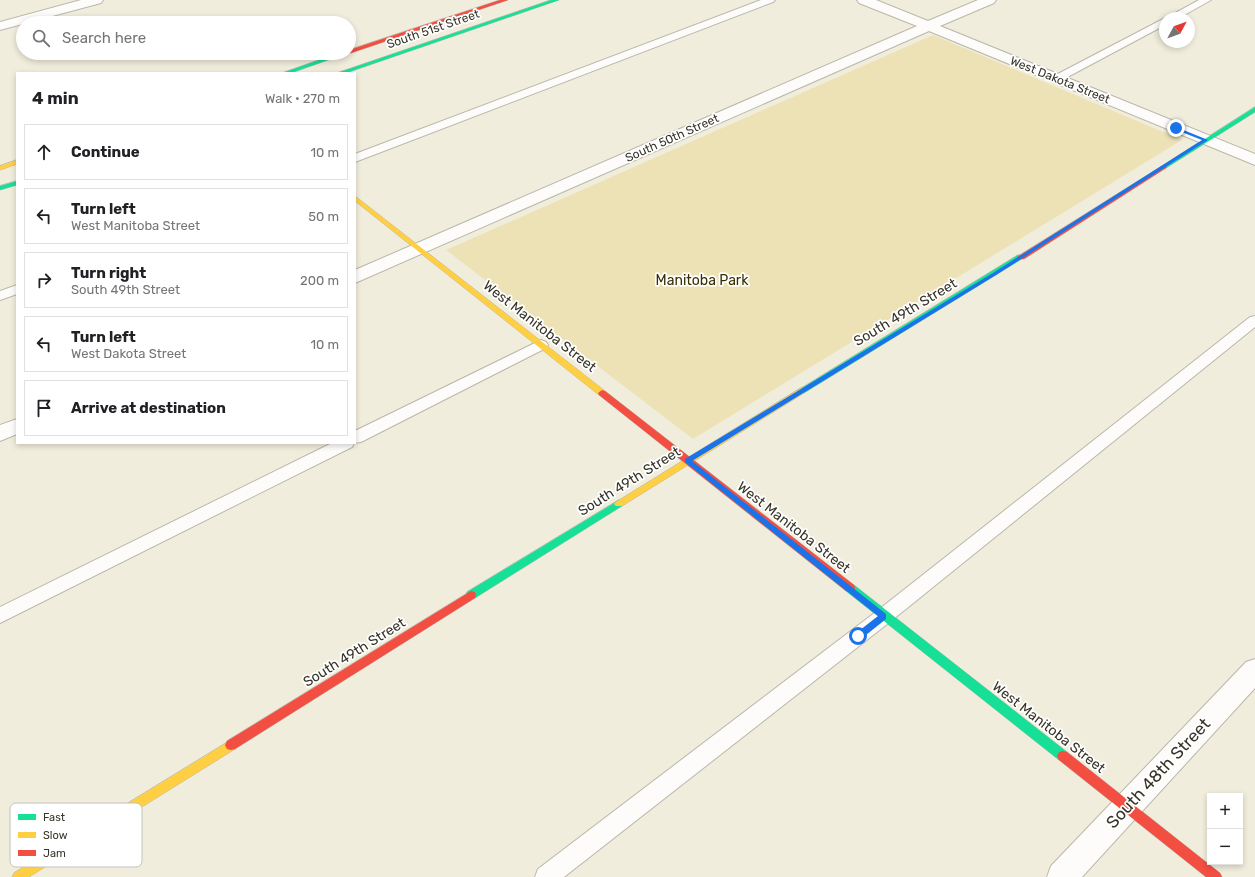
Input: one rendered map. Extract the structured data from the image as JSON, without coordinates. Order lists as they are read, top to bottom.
{
  "streets": {
    "street": [
      "South 51st Street",
      "West Dakota Street",
      "South 50th Street",
      "South 49th Street",
      "West Manitoba Street",
      "South 48th Street"
    ]
  },
  "crossings": [
    ["West Dakota Street", "South 50th Street"],
    ["West Dakota Street", "South 49th Street"],
    ["South 50th Street", "West Manitoba Street"],
    ["South 49th Street", "West Manitoba Street"],
    ["West Manitoba Street", "South 48th Street"]
  ],
  "parks": ["Manitoba Park"],
  "legend": ["Fast", "Slow", "Jam"],
  "north": "top right",
  "page": {
    "search": "Search here",
    "heading": ["4 min", "Walk · 270 m"],
    "list": [
      ["Continue", "10 m"],
      ["Turn left", "West Manitoba Street", "50 m"],
      ["Turn right", "South 49th Street", "200 m"],
      ["Turn left", "West Dakota Street", "10 m"],
      "Arrive at destination"
    ],
    "map_buttons": ["+", "−"]
  }
}
